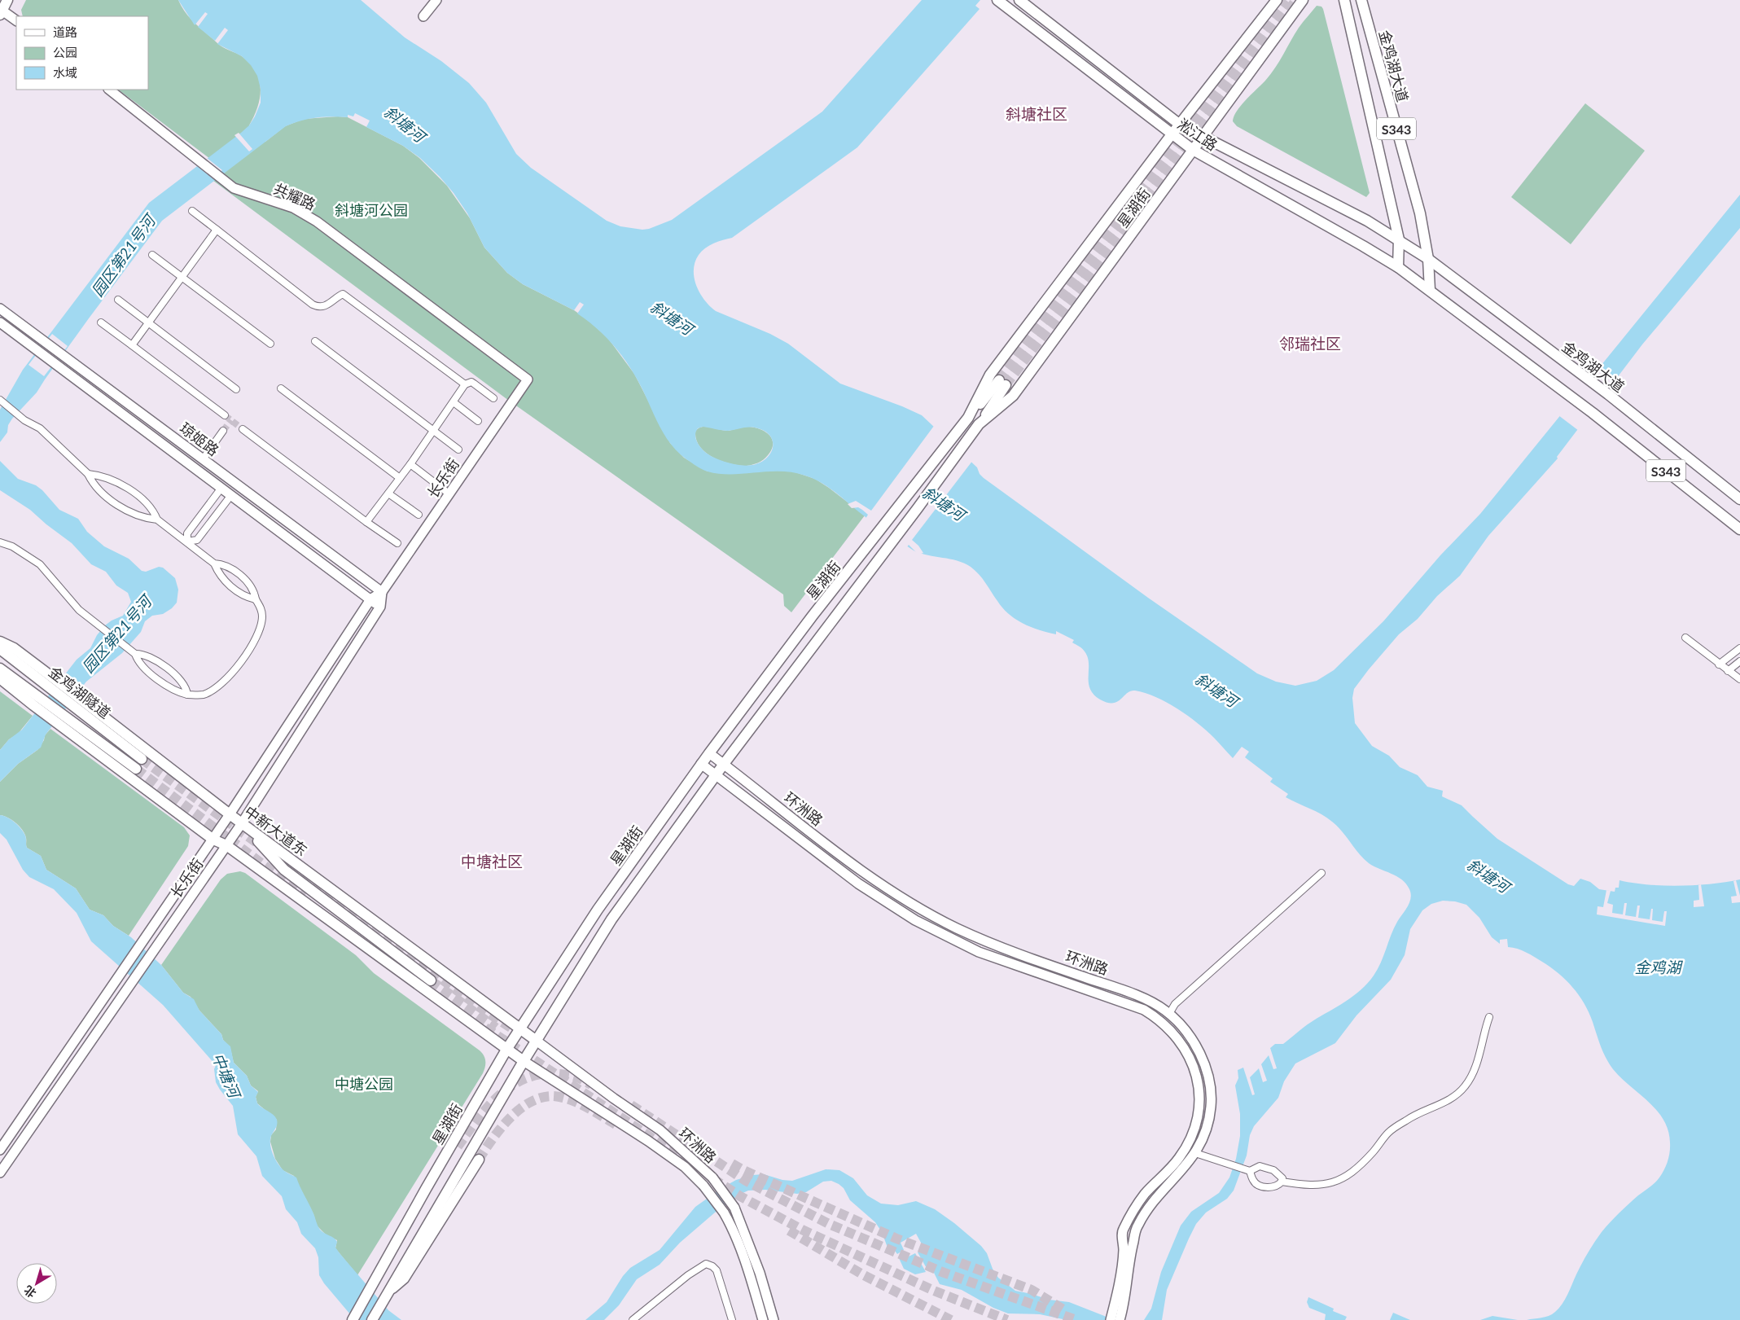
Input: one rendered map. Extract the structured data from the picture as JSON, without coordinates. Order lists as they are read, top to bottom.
{
  "streets": {
    "main road": [
      "金鸡湖大道",
      "S343",
      "淞江路",
      "星湖街",
      "金鸡湖隧道",
      "中新大道东"
    ],
    "street": [
      "共耀路",
      "琼姬路",
      "长乐街",
      "环洲路"
    ]
  },
  "crossings": [
    ["金鸡湖大道", "S343"],
    ["金鸡湖大道", "淞江路"],
    ["S343", "淞江路"],
    ["淞江路", "星湖街"],
    ["共耀路", "长乐街"],
    ["星湖街", "环洲路"],
    ["星湖街", "中新大道东"],
    ["琼姬路", "长乐街"],
    ["长乐街", "中新大道东"],
    ["环洲路", "中新大道东"]
  ],
  "districts": ["斜塘社区", "邻瑞社区", "中塘社区"],
  "water": [
    "斜塘河",
    "园区第21号河",
    "金鸡湖",
    "中塘河"
  ],
  "parks": ["斜塘河公园", "中塘公园"],
  "legend": ["道路", "公园", "水域"],
  "north": "bottom left"
}
